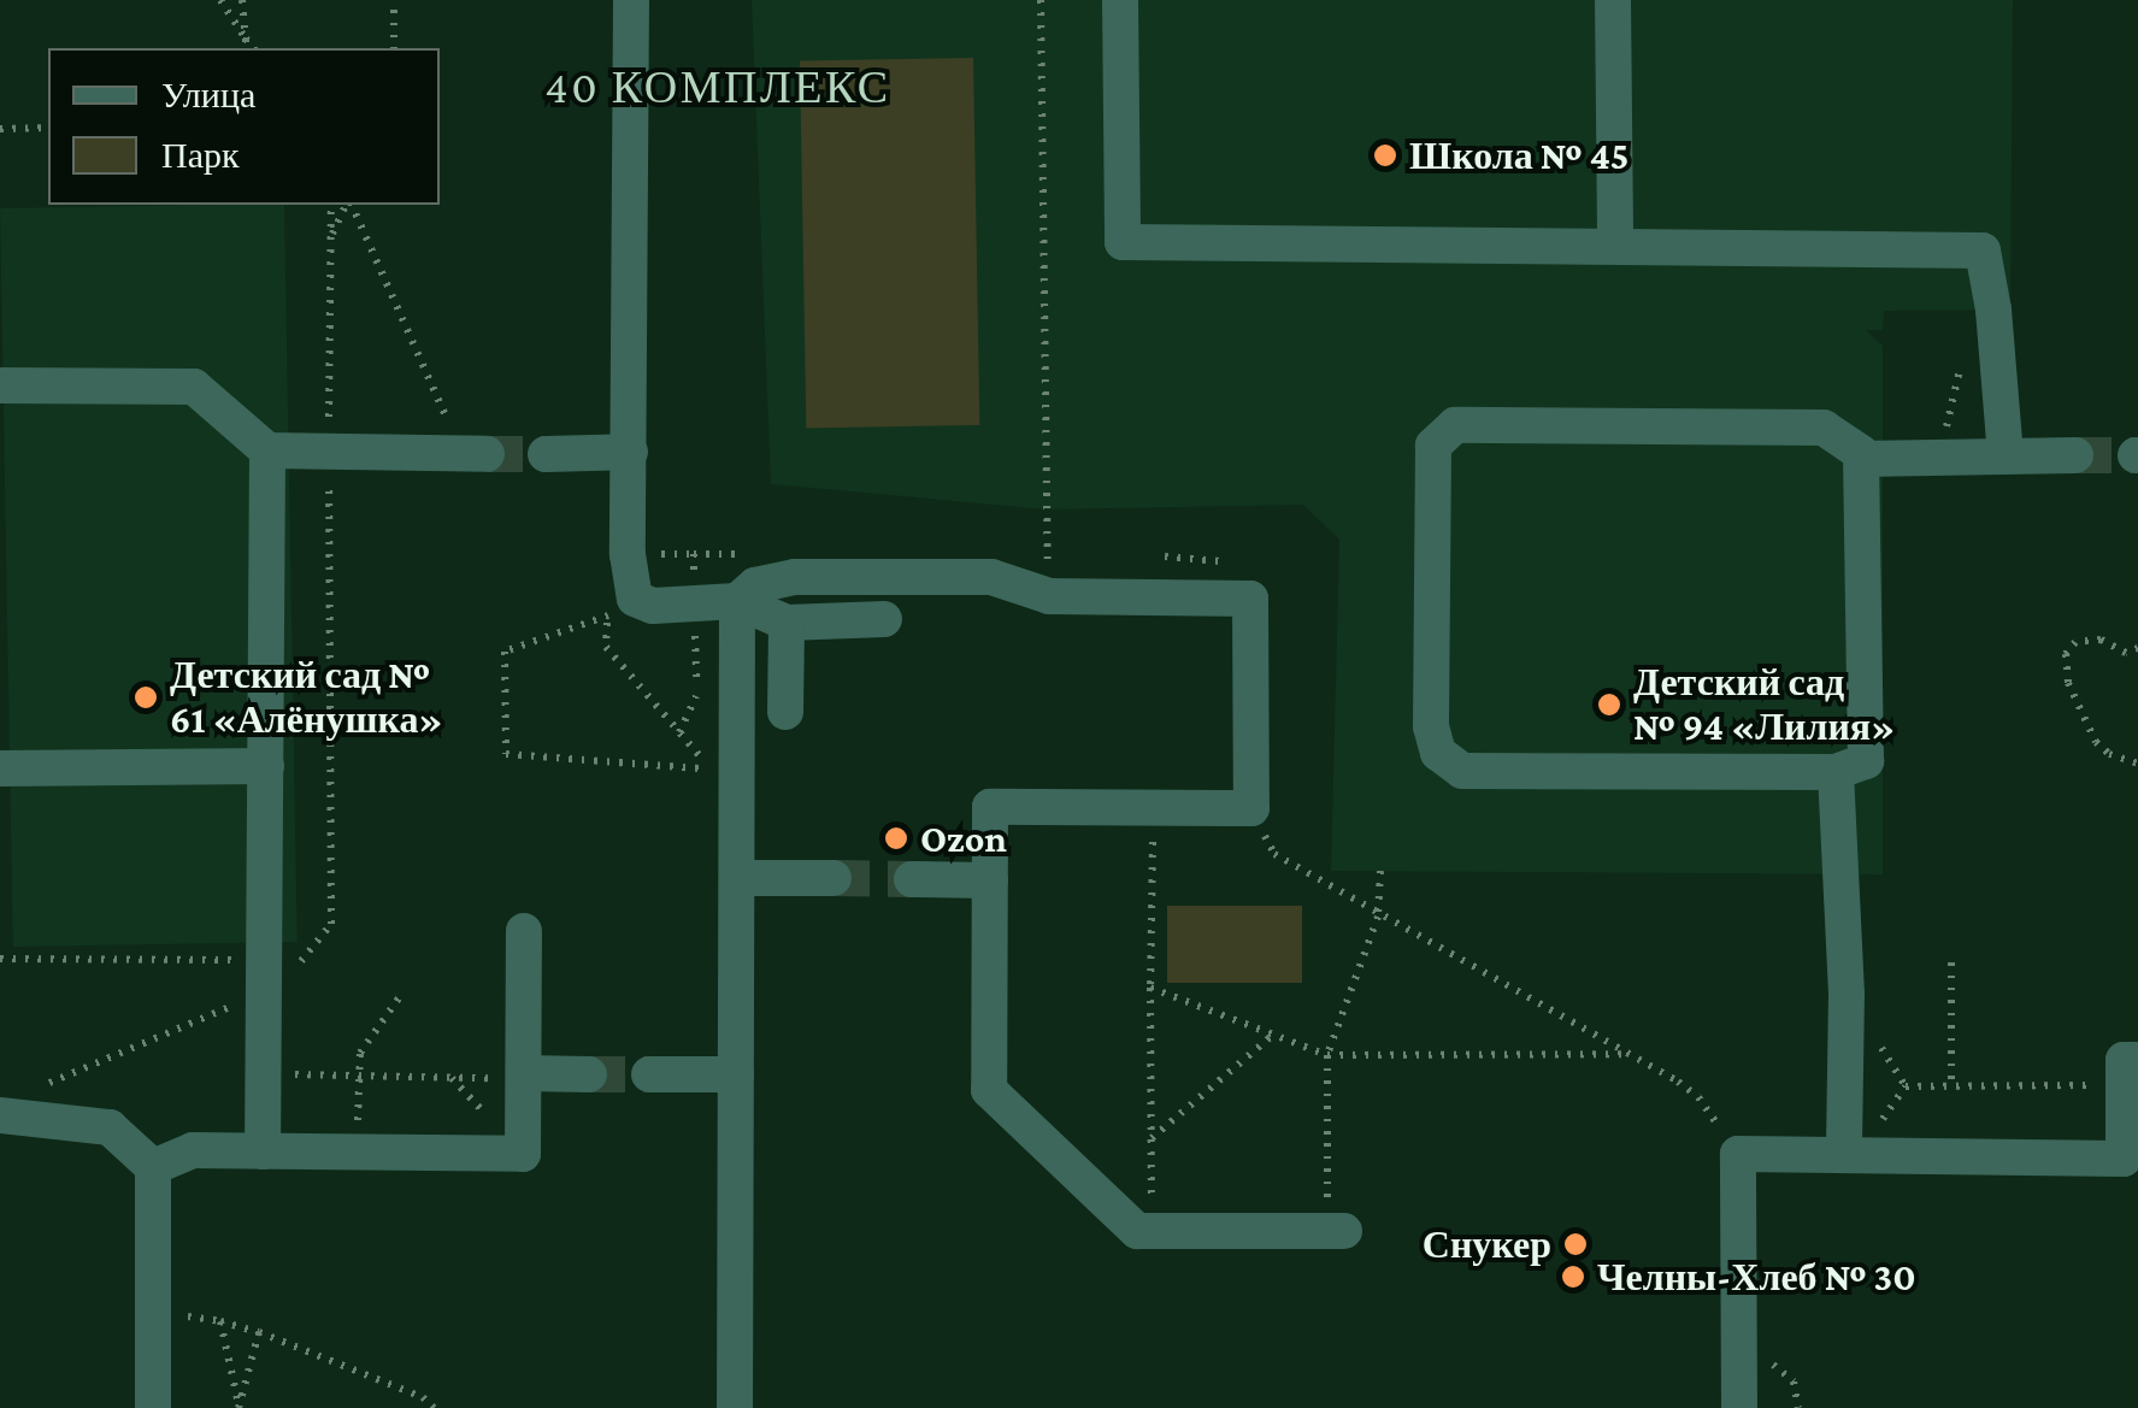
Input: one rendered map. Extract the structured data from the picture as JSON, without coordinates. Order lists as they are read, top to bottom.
{
  "districts": ["40 КОМПЛЕКС"],
  "places": [
    "Школа № 45",
    "Детский сад № 61 «Алёнушка»",
    "Детский сад № 94 «Лилия»",
    "Ozon",
    "Снукер",
    "Челны-Хлеб № 30"
  ],
  "legend": ["Улица", "Парк"]
}
